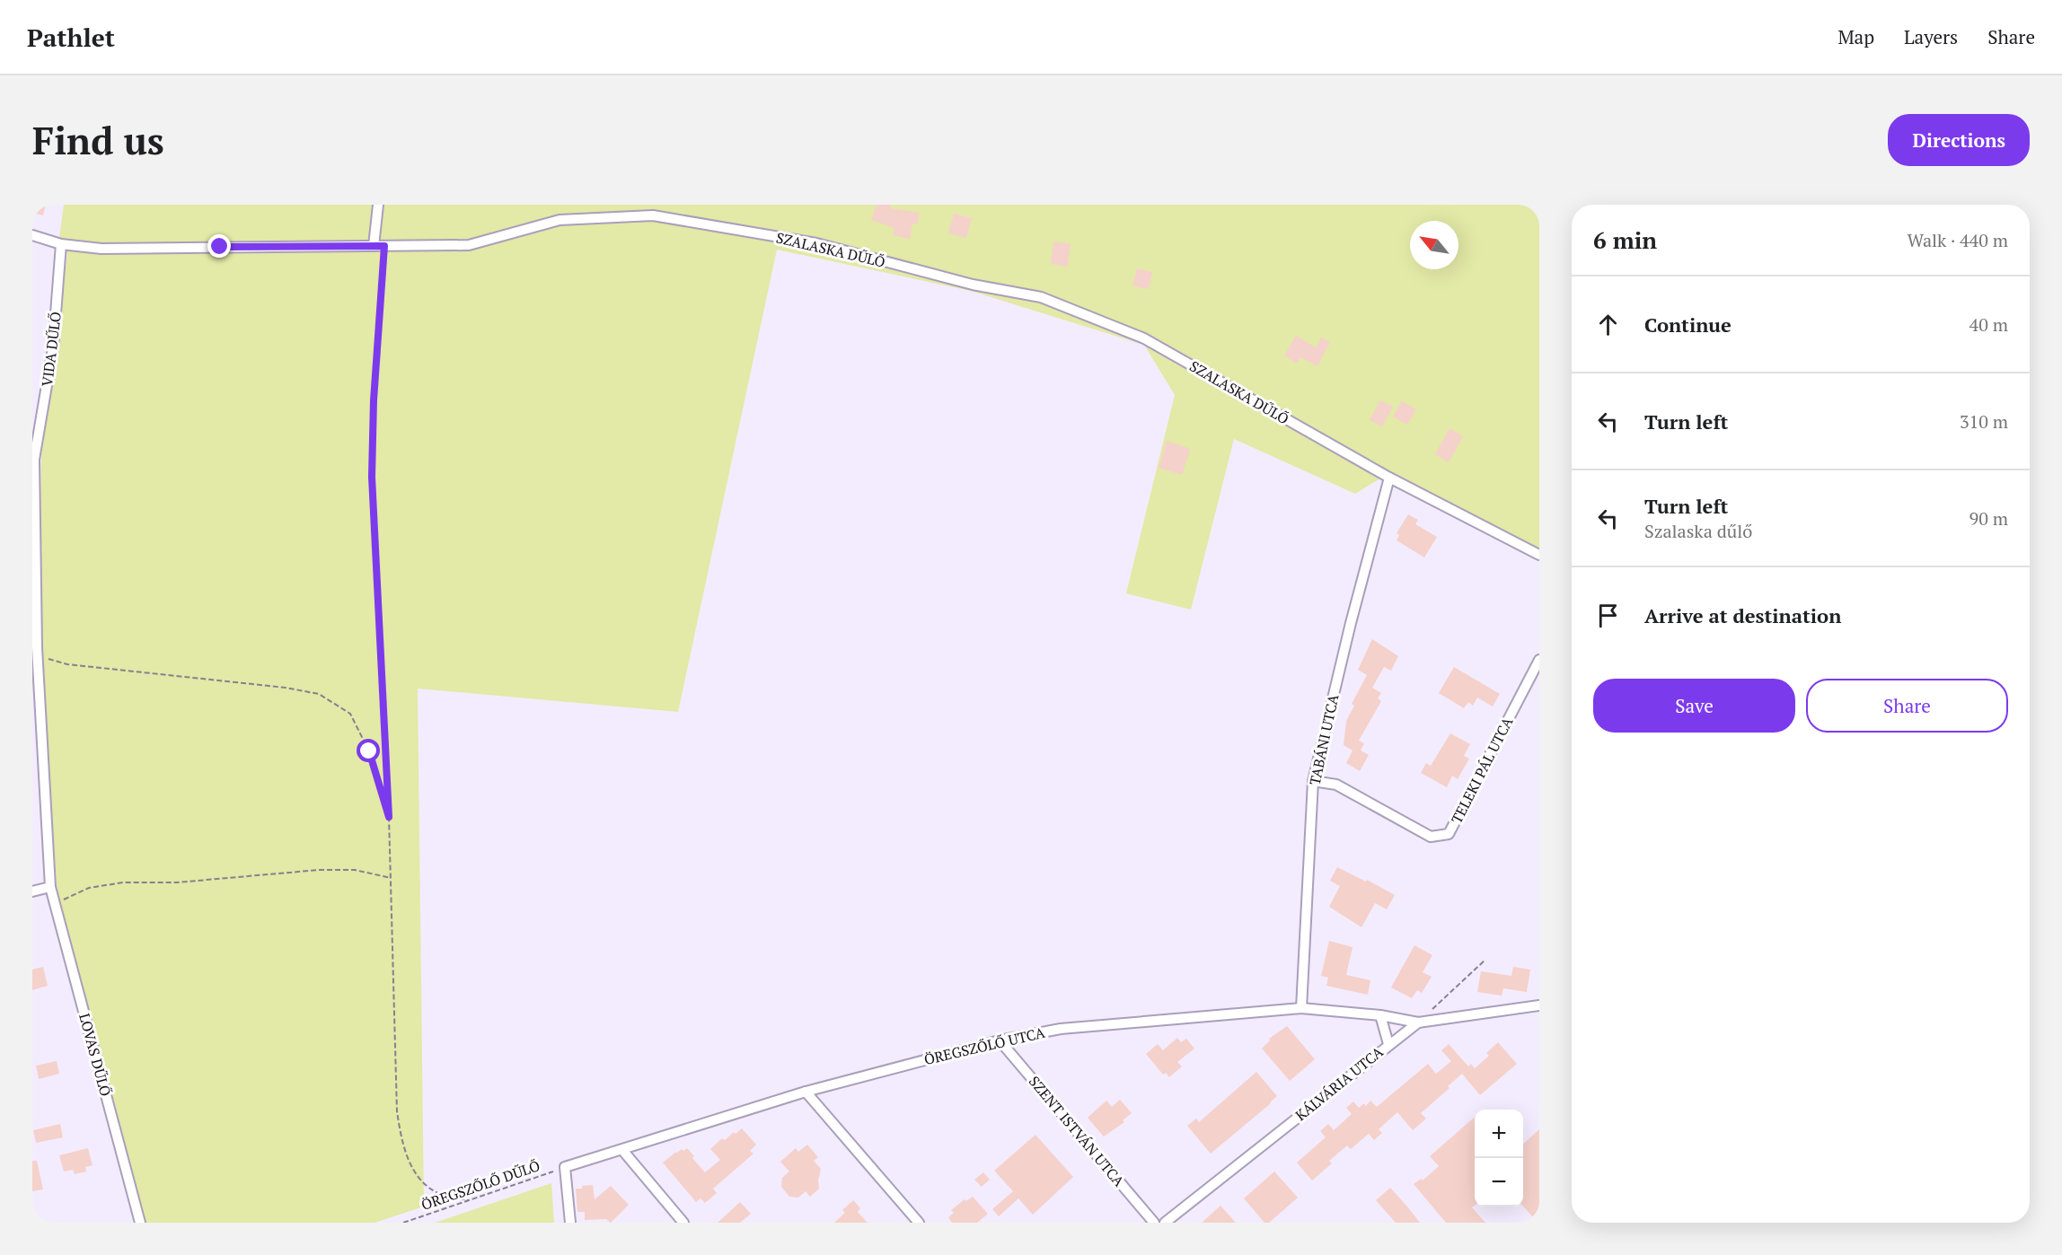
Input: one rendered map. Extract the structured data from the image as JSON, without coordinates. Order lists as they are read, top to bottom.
{
  "streets": {
    "street": [
      "SZALASKA DŰLŐ",
      "VIDA DŰLŐ",
      "TABÁNI UTCA",
      "TELEKI PÁL UTCA",
      "ÖREGSZŐLŐ UTCA",
      "LOVAS DŰLŐ",
      "KÁLVÁRIA UTCA",
      "SZENT ISTVÁN UTCA"
    ],
    "path": ["ÖREGSZŐLŐ DŰLŐ"]
  },
  "crossings": [
    ["SZALASKA DŰLŐ", "VIDA DŰLŐ"],
    ["SZALASKA DŰLŐ", "TABÁNI UTCA"],
    ["VIDA DŰLŐ", "LOVAS DŰLŐ"],
    ["TABÁNI UTCA", "TELEKI PÁL UTCA"],
    ["TABÁNI UTCA", "ÖREGSZŐLŐ UTCA"],
    ["ÖREGSZŐLŐ UTCA", "KÁLVÁRIA UTCA"],
    ["ÖREGSZŐLŐ UTCA", "SZENT ISTVÁN UTCA"],
    ["ÖREGSZŐLŐ UTCA", "ÖREGSZŐLŐ DŰLŐ"]
  ],
  "north": "top left",
  "page": {
    "header": "Pathlet",
    "nav": ["Map", "Layers", "Share"],
    "buttons": [
      "Directions",
      ["Save", "Share"]
    ],
    "title": "Find us",
    "heading": ["6 min", "Walk · 440 m"],
    "list": [
      ["Continue", "40 m"],
      ["Turn left", "310 m"],
      ["Turn left", "Szalaska dűlő", "90 m"],
      "Arrive at destination"
    ],
    "map_buttons": ["+", "−"]
  }
}
